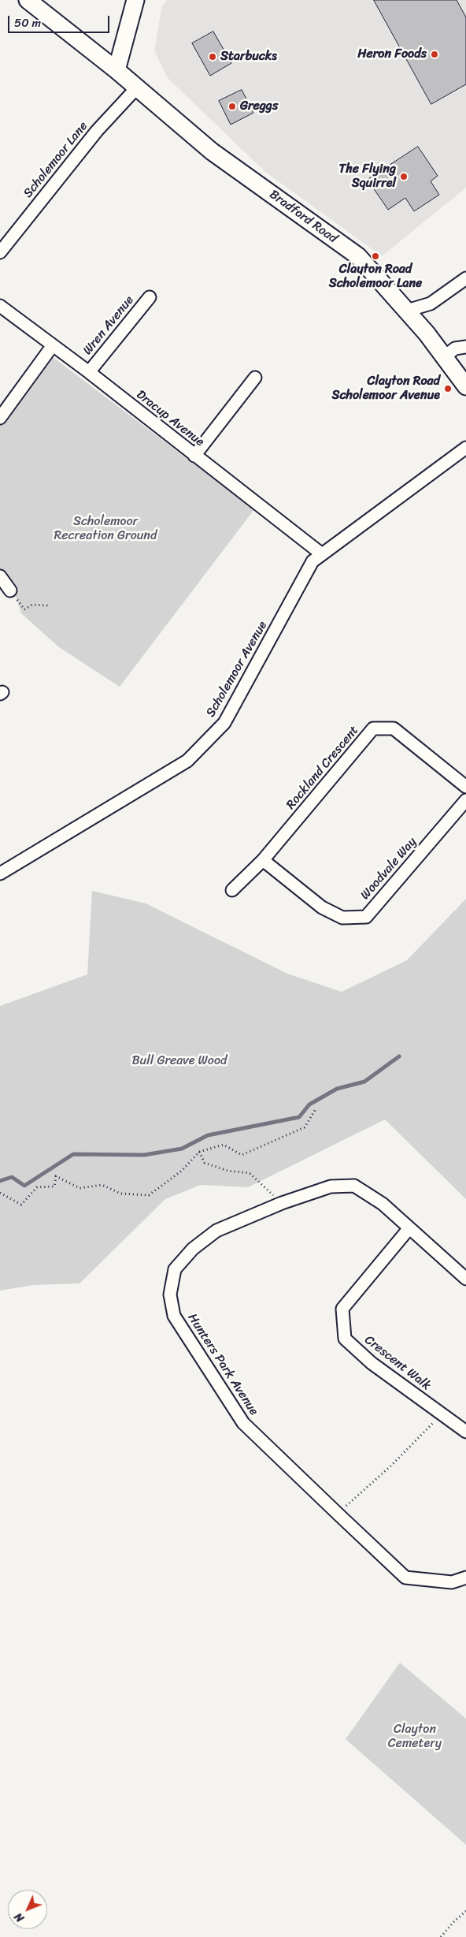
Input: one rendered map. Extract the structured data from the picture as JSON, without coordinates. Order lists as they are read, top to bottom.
{
  "streets": {
    "street": [
      "Scholemoor Lane",
      "Bradford Road",
      "Wren Avenue",
      "Dracup Avenue",
      "Scholemoor Avenue",
      "Rockland Crescent",
      "Woodvale Way",
      "Crescent Walk",
      "Hunters Park Avenue"
    ]
  },
  "crossings": [
    ["Scholemoor Lane", "Bradford Road"],
    ["Wren Avenue", "Dracup Avenue"],
    ["Dracup Avenue", "Scholemoor Avenue"],
    ["Rockland Crescent", "Woodvale Way"],
    ["Crescent Walk", "Hunters Park Avenue"]
  ],
  "parks": ["Scholemoor Recreation Ground", "Bull Greave Wood", "Clayton Cemetery"],
  "places": [
    "Heron Foods",
    "Starbucks",
    "Greggs",
    "The Flying Squirrel",
    "Clayton Road Scholemoor Lane",
    "Clayton Road Scholemoor Avenue"
  ],
  "scale_bar": "50 m",
  "north": "bottom left"
}
